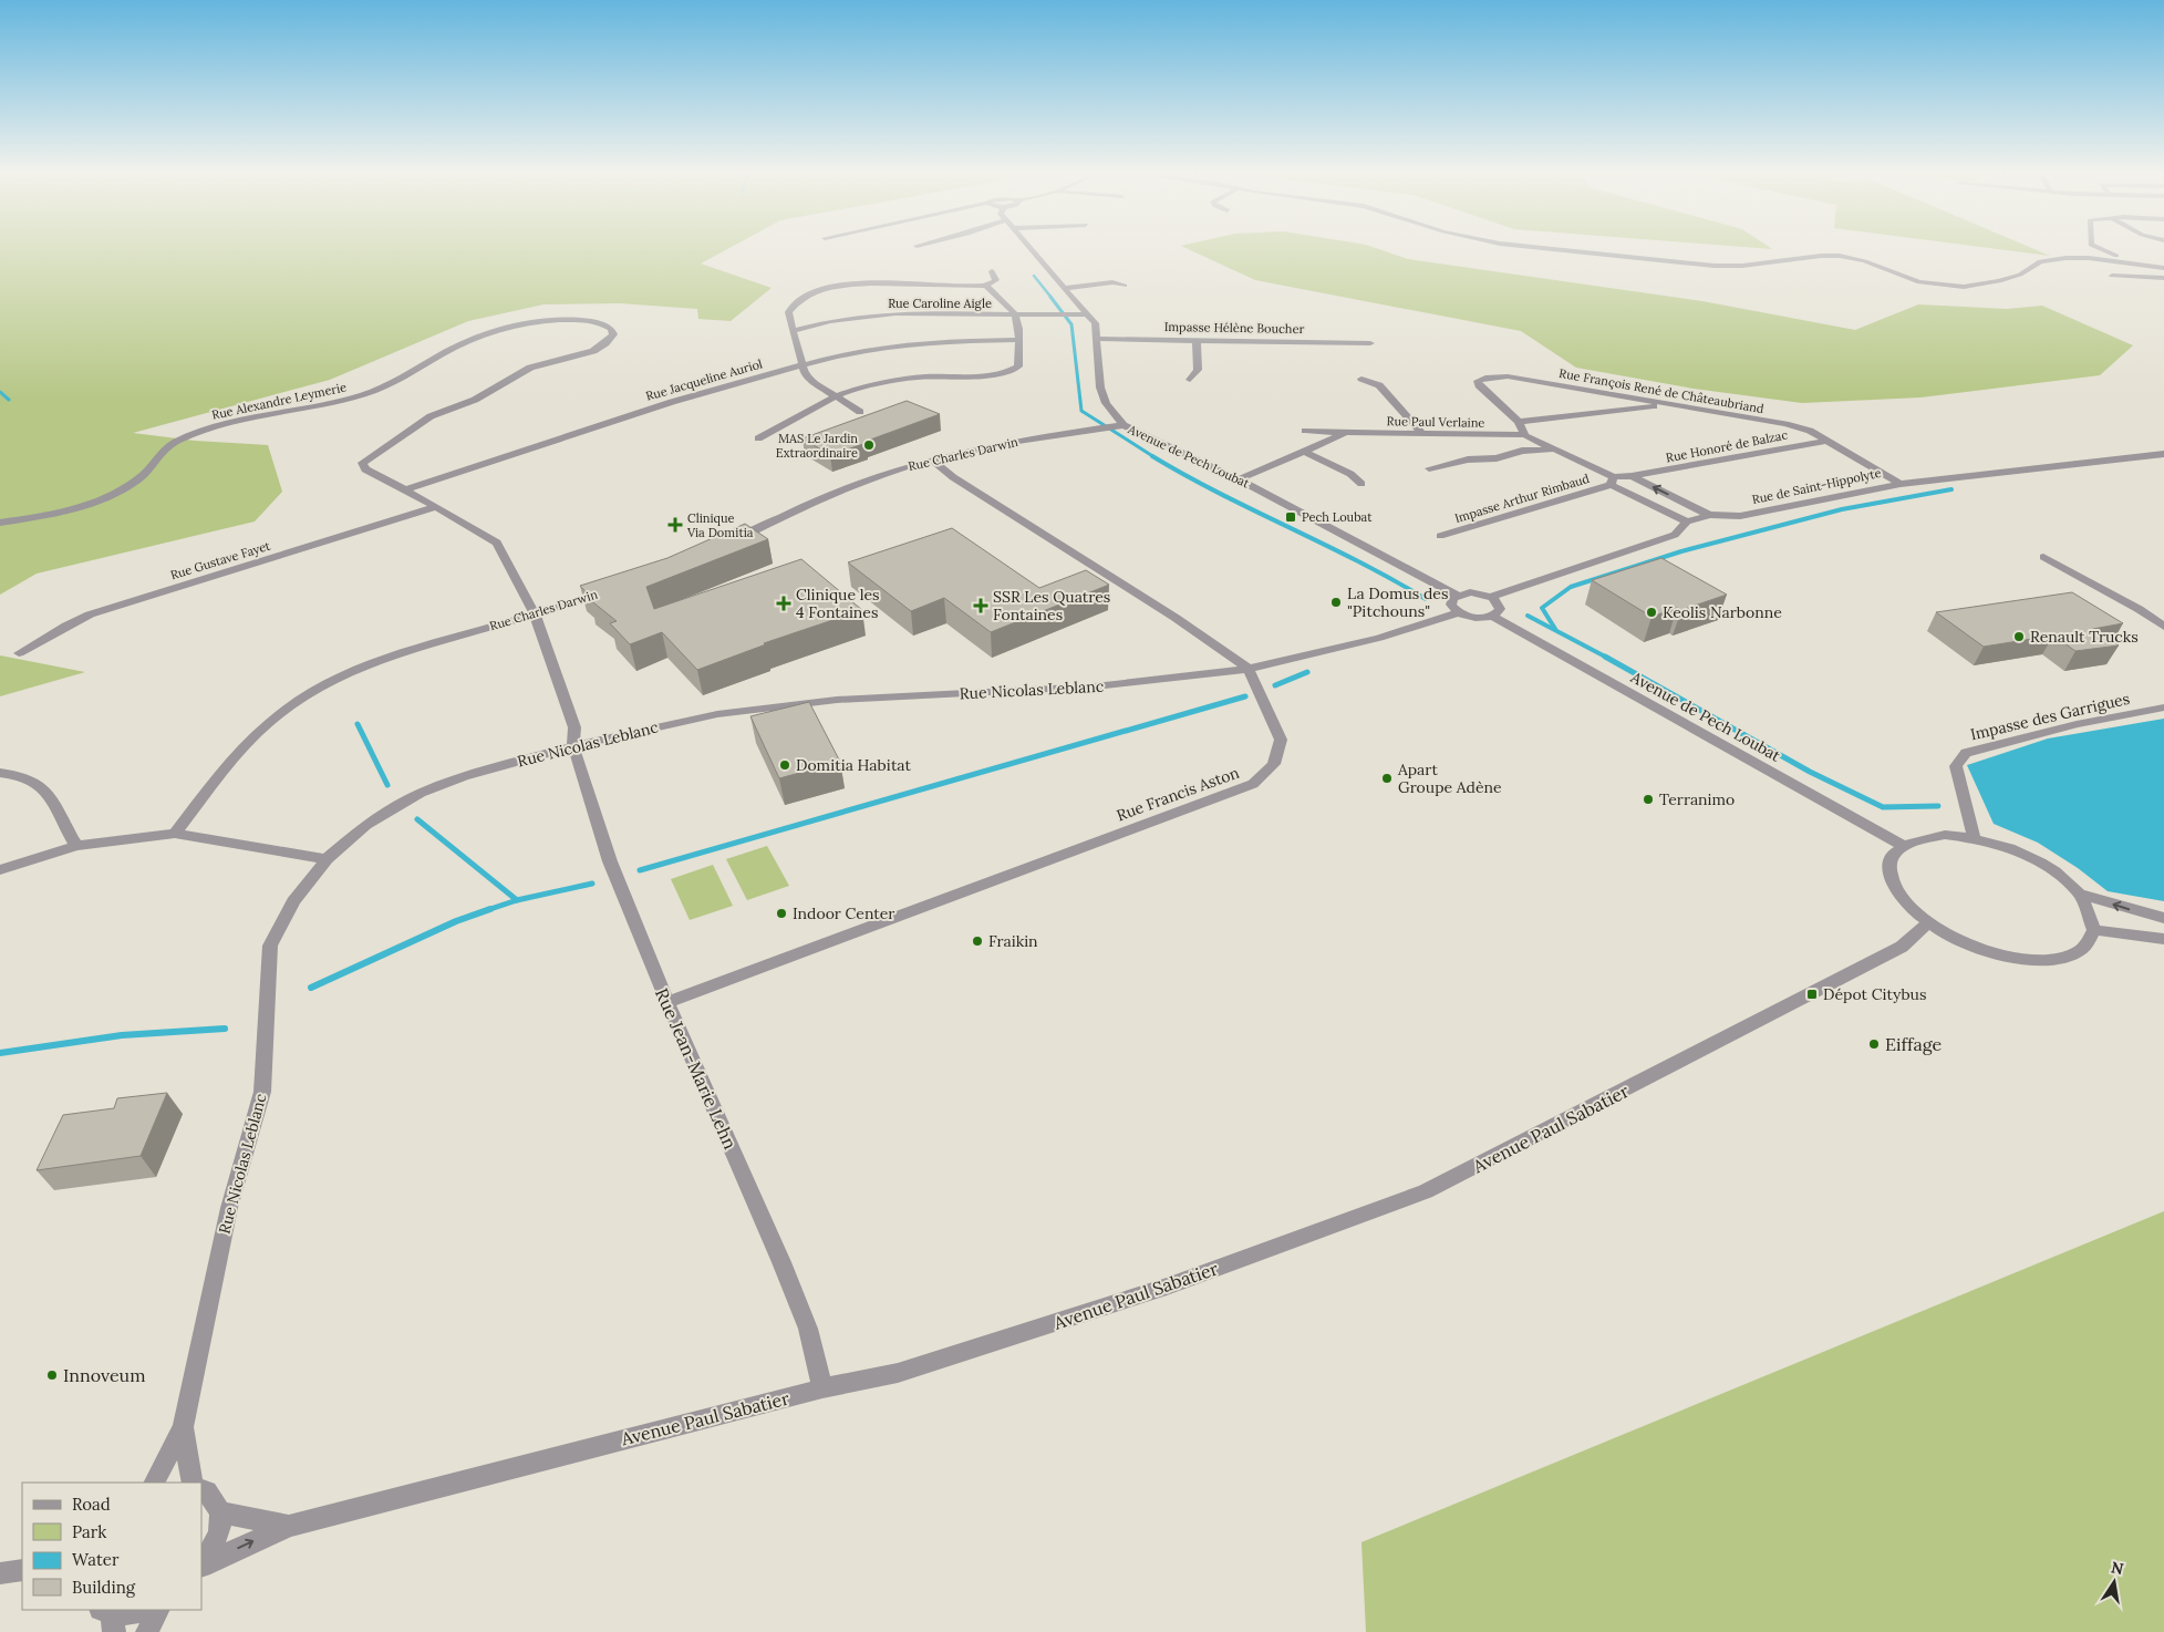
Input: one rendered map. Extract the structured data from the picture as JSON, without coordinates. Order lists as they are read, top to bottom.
{
  "streets": {
    "street": [
      "Rue Caroline Aigle",
      "Impasse Hélène Boucher",
      "Rue Jacqueline Auriol",
      "Rue François René de Châteaubriand",
      "Rue Alexandre Leymerie",
      "Rue Paul Verlaine",
      "Rue Honoré de Balzac",
      "Rue Charles Darwin",
      "Avenue de Pech Loubat",
      "Rue de Saint-Hippolyte",
      "Impasse Arthur Rimbaud",
      "Rue Gustave Fayet",
      "Rue Nicolas Leblanc",
      "Impasse des Garrigues",
      "Rue Francis Aston",
      "Rue Jean-Marie Lehn",
      "Avenue Paul Sabatier"
    ]
  },
  "crossings": [
    ["Rue Caroline Aigle", "Avenue de Pech Loubat"],
    ["Impasse Hélène Boucher", "Avenue de Pech Loubat"],
    ["Rue Jacqueline Auriol", "Rue Alexandre Leymerie"],
    ["Rue François René de Châteaubriand", "Rue Paul Verlaine"],
    ["Rue François René de Châteaubriand", "Rue Honoré de Balzac"],
    ["Rue François René de Châteaubriand", "Rue de Saint-Hippolyte"],
    ["Rue Alexandre Leymerie", "Rue Charles Darwin"],
    ["Rue Alexandre Leymerie", "Rue Gustave Fayet"],
    ["Rue Alexandre Leymerie", "Rue Nicolas Leblanc"],
    ["Rue Alexandre Leymerie", "Rue Jean-Marie Lehn"],
    ["Rue Paul Verlaine", "Avenue de Pech Loubat"],
    ["Rue Honoré de Balzac", "Impasse Arthur Rimbaud"],
    ["Rue Charles Darwin", "Avenue de Pech Loubat"],
    ["Rue Nicolas Leblanc", "Rue Francis Aston"],
    ["Rue Nicolas Leblanc", "Rue Jean-Marie Lehn"],
    ["Rue Francis Aston", "Rue Jean-Marie Lehn"],
    ["Rue Jean-Marie Lehn", "Avenue Paul Sabatier"]
  ],
  "places": {
    "other": [
      "MAS Le Jardin Extraordinaire",
      "La Domus des \"Pitchouns\"",
      "Keolis Narbonne",
      "Renault Trucks",
      "Domitia Habitat",
      "Apart Groupe Adène",
      "Terranimo",
      "Indoor Center",
      "Fraikin",
      "Eiffage",
      "Innoveum"
    ],
    "transit": ["Pech Loubat", "Dépot Citybus"],
    "health": ["Clinique Via Domitia", "Clinique les 4 Fontaines", "SSR Les Quatres Fontaines"]
  },
  "legend": [
    "Road",
    "Park",
    "Water",
    "Building"
  ],
  "north": "top"
}
